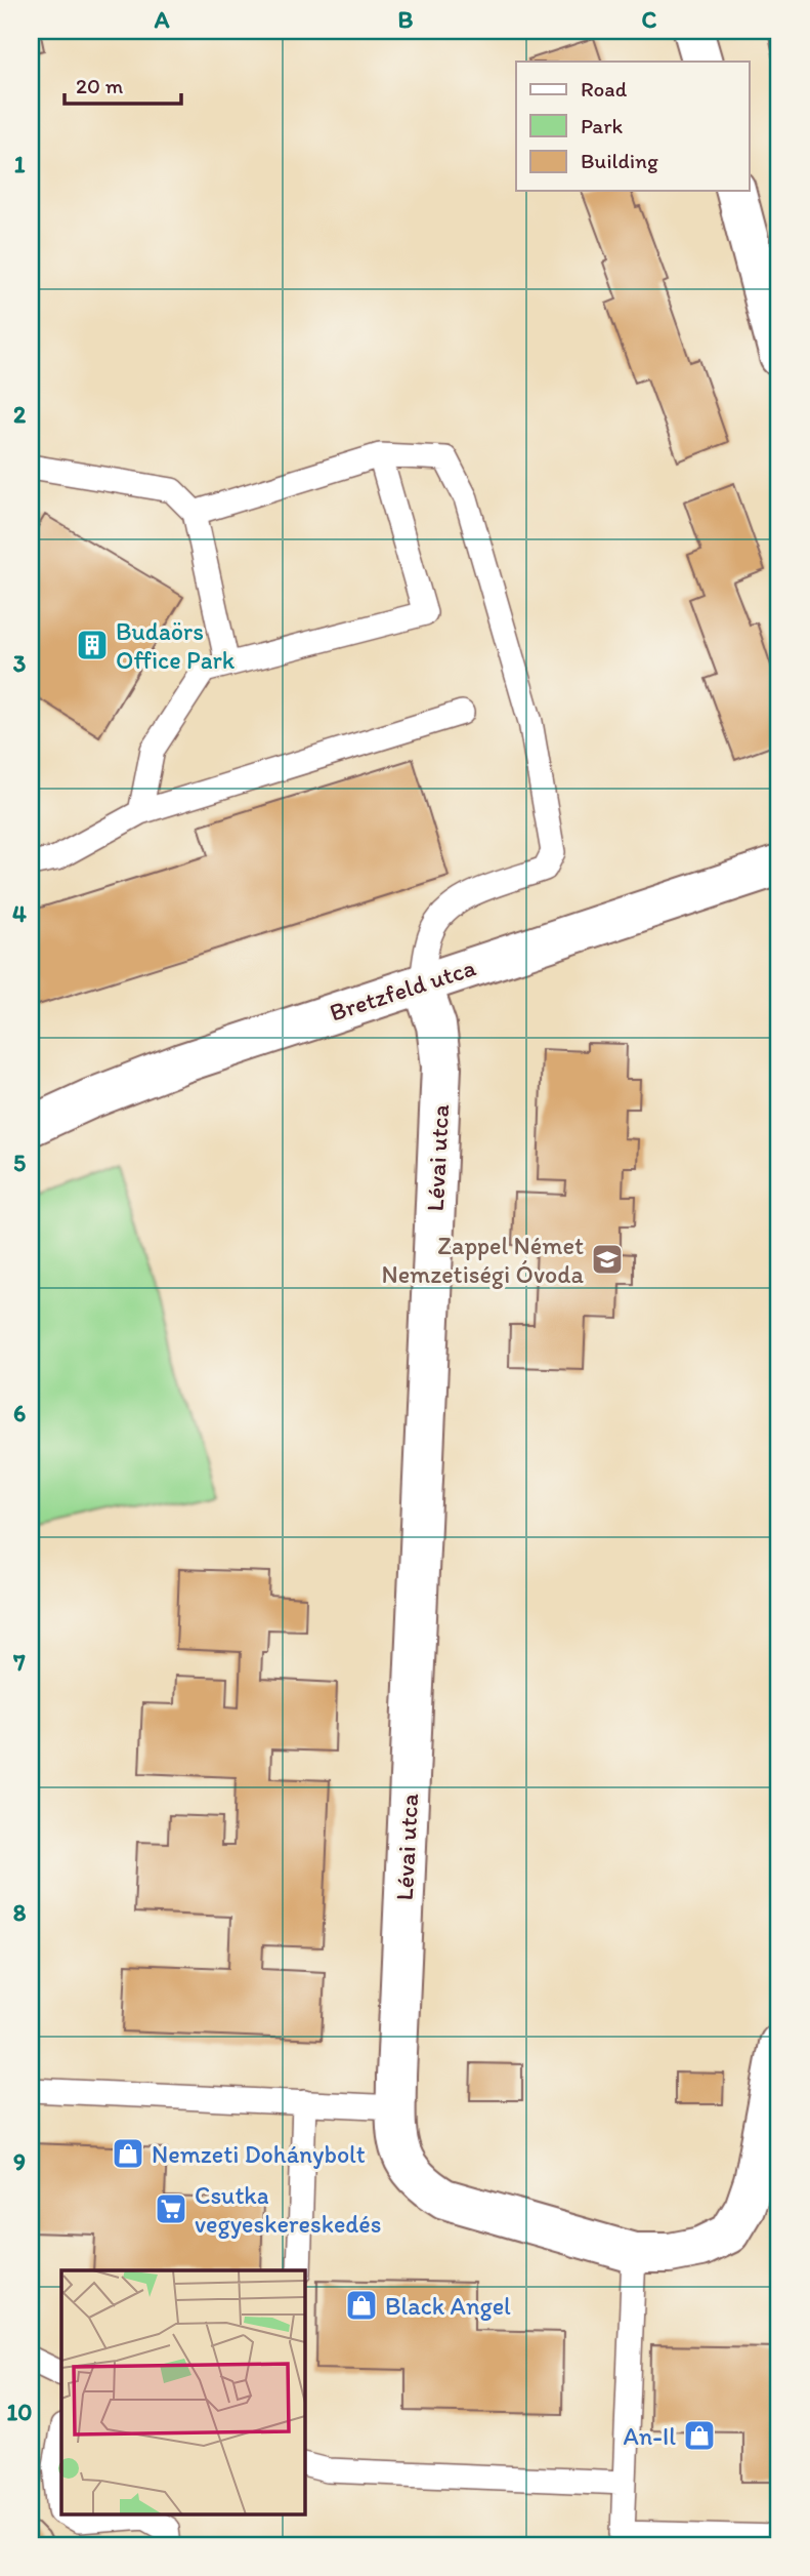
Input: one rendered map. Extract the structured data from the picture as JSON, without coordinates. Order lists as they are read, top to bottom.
{
  "streets": {
    "street": ["Bretzfeld utca", "Lévai utca"]
  },
  "crossings": [
    ["Bretzfeld utca", "Lévai utca"]
  ],
  "places": {
    "building": ["Budaörs Office Park"],
    "school or university": ["Zappel Német Nemzetiségi Óvoda"],
    "shop": ["Nemzeti Dohánybolt", "Black Angel", "An-Il"],
    "supermarket": ["Csutka vegyeskereskedés"]
  },
  "legend": ["Road", "Park", "Building"],
  "scale_bar": "20 m",
  "grid": {
    "columns": ["A", "B", "C"],
    "rows": [
      "1",
      "2",
      "3",
      "4",
      "5",
      "6",
      "7",
      "8",
      "9",
      "10"
    ]
  }
}
